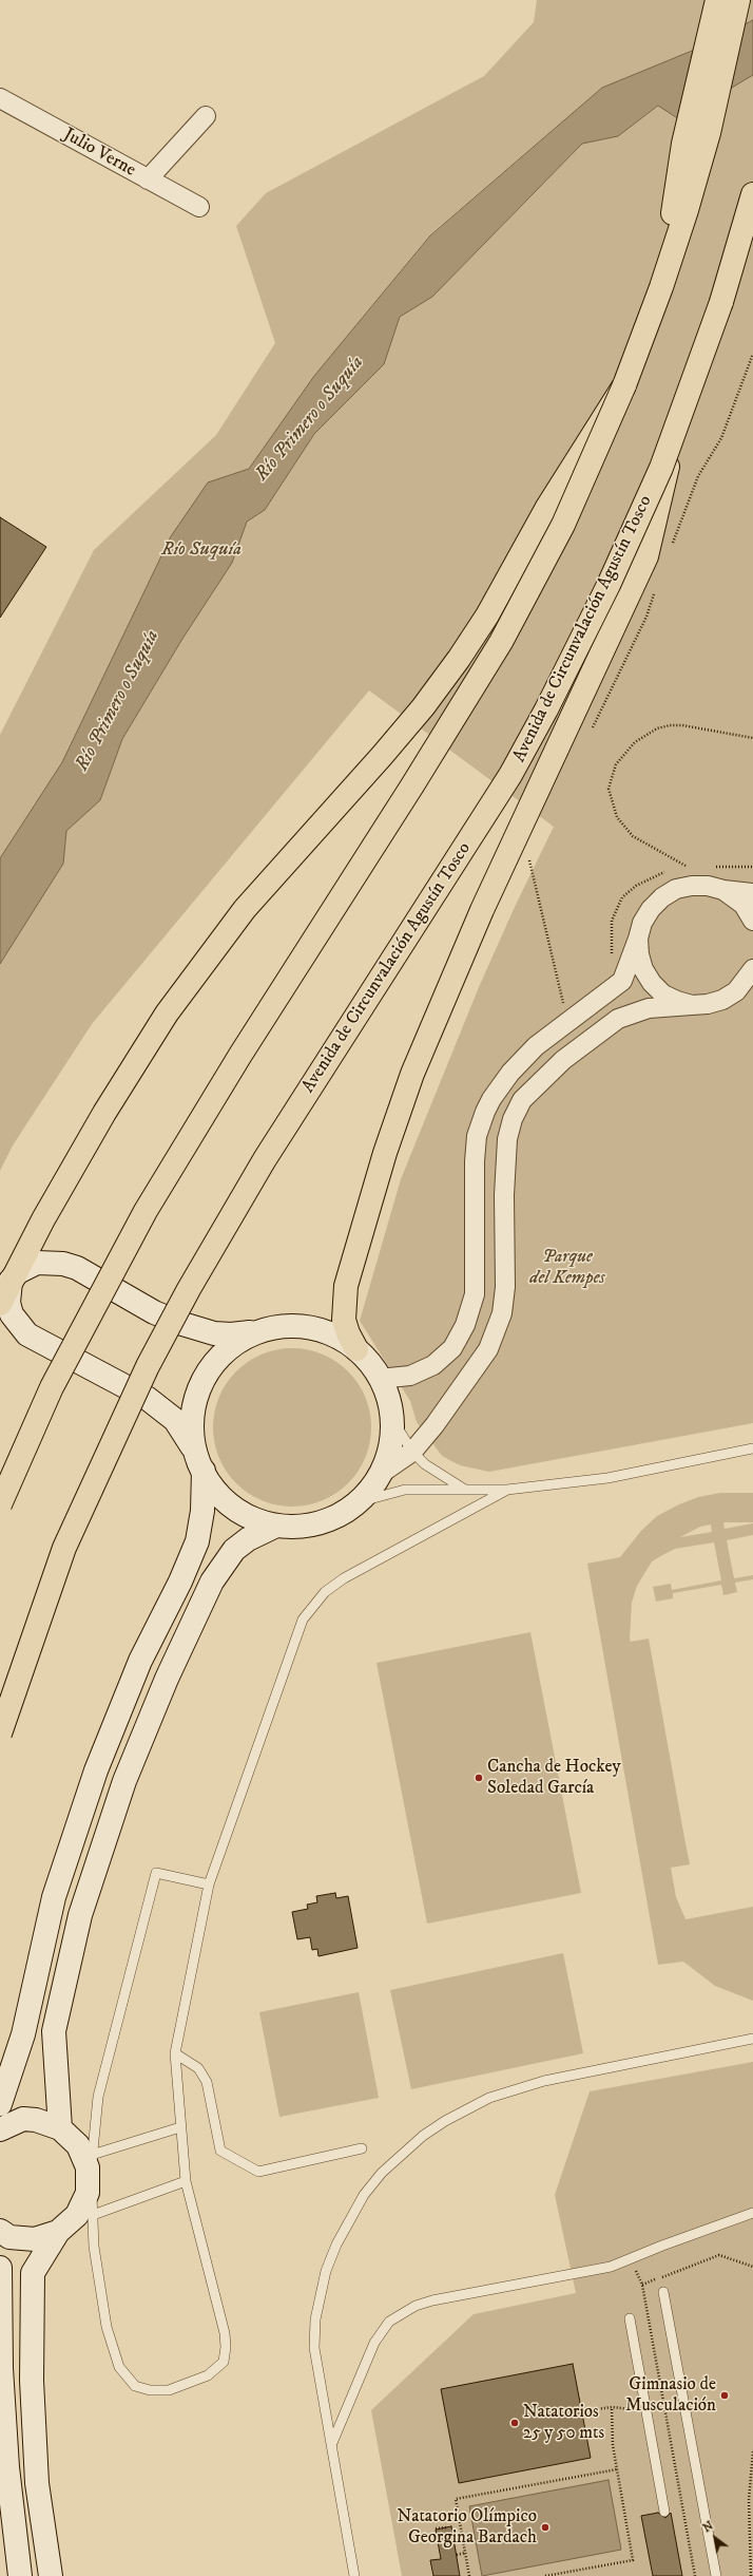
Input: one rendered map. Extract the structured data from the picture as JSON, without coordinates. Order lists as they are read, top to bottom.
{
  "streets": {
    "highway": ["Avenida de Circunvalación Agustín Tosco"],
    "street": ["Julio Verne"]
  },
  "water": ["Río Primero o Suquía", "Río Suquía"],
  "parks": ["Parque del Kempes"],
  "places": [
    "Cancha de Hockey Soledad García",
    "Gimnasio de Musculación",
    "Natatorios 25 y 50 mts",
    "Natatorio Olímpico Georgina Bardach"
  ],
  "north": "top left"
}
